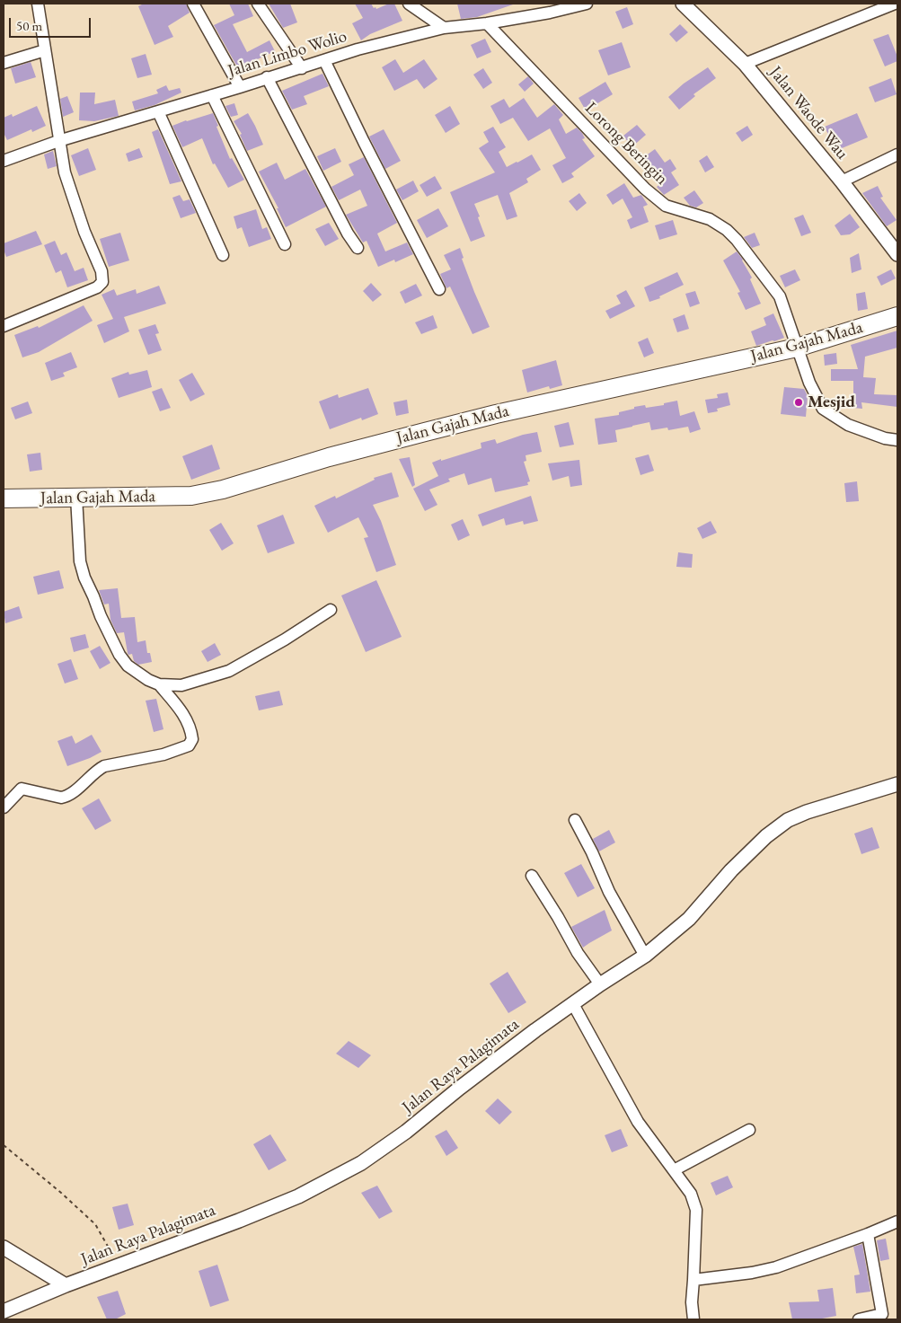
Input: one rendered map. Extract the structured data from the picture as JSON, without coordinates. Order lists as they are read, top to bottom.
{
  "streets": {
    "highway": ["Jalan Gajah Mada"],
    "street": [
      "Jalan Limbo Wolio",
      "Jalan Waode Wau",
      "Lorong Beringin",
      "Jalan Raya Palagimata"
    ]
  },
  "crossings": [
    ["Jalan Limbo Wolio", "Lorong Beringin"],
    ["Lorong Beringin", "Jalan Gajah Mada"]
  ],
  "places": ["Mesjid"],
  "scale_bar": "50 m"
}
